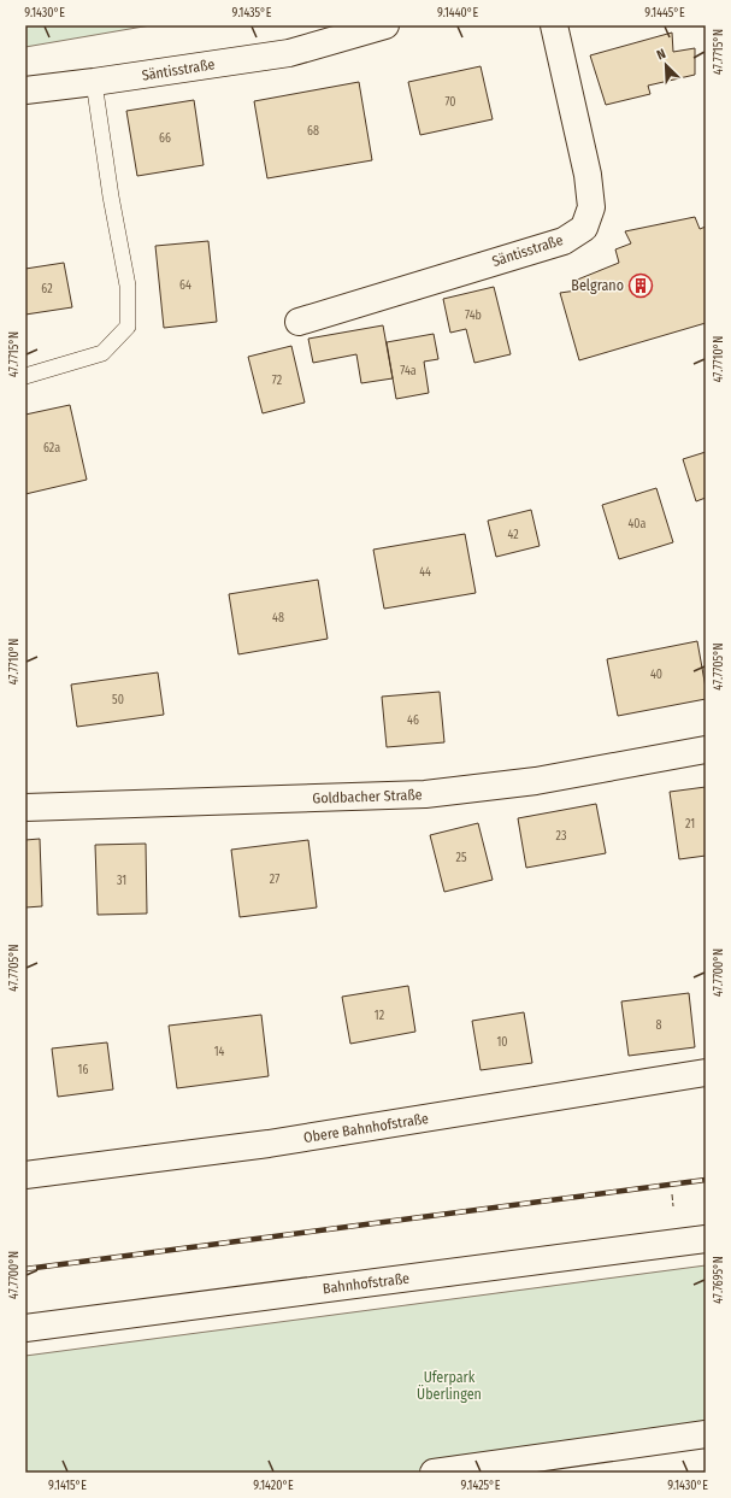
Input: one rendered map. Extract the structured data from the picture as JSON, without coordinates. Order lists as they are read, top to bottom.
{
  "streets": {
    "street": [
      "Säntisstraße",
      "Goldbacher Straße",
      "Obere Bahnhofstraße",
      "Bahnhofstraße"
    ]
  },
  "parks": ["Uferpark Überlingen"],
  "places": {
    "building": ["Belgrano"]
  },
  "house_numbers": [
    "70",
    "68",
    "66",
    "64",
    "62",
    "74b",
    "74a",
    "72",
    "62a",
    "40a",
    "42",
    "44",
    "48",
    "40",
    "50",
    "46",
    "21",
    "23",
    "25",
    "27",
    "31",
    "12",
    "8",
    "10",
    "14",
    "16"
  ],
  "north": "top left",
  "coordinates": [
    "9.1430°E",
    "9.1435°E",
    "9.1440°E",
    "9.1445°E",
    "47.7715°N",
    "47.7710°N",
    "47.7705°N",
    "47.7700°N",
    "47.7695°N",
    "9.1415°E",
    "9.1420°E",
    "9.1425°E"
  ]
}
